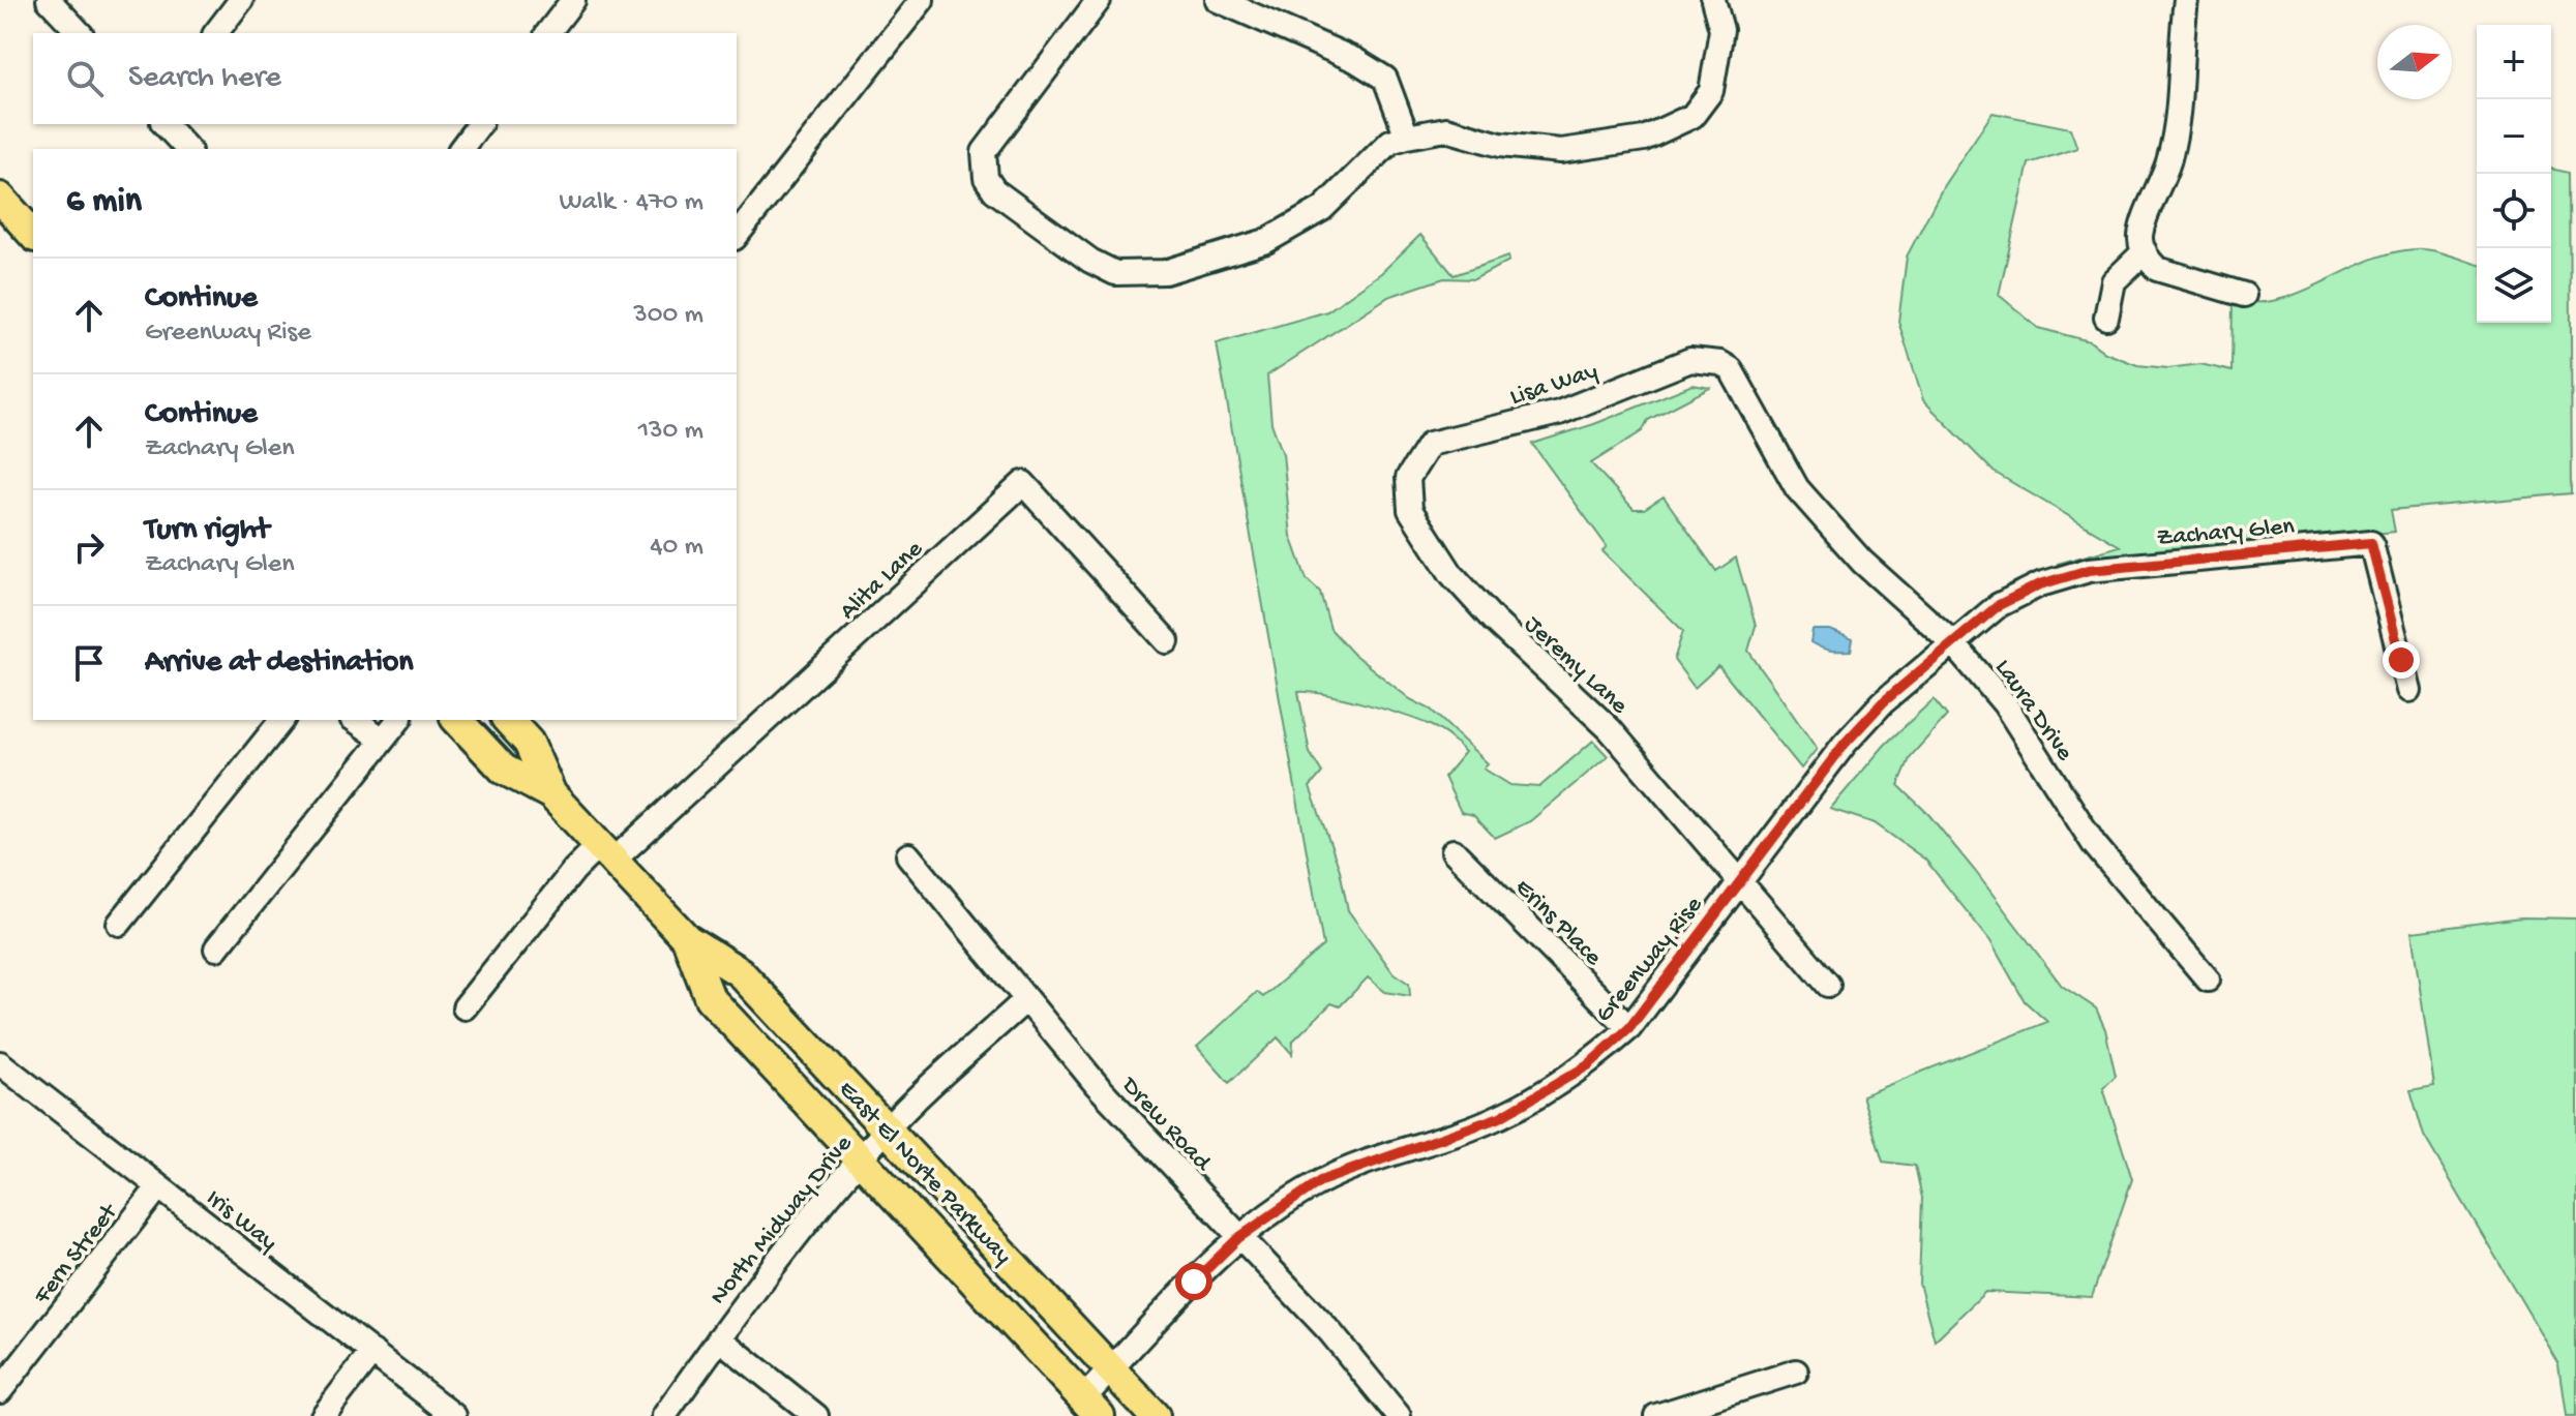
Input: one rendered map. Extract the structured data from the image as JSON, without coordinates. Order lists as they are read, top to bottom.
{
  "streets": {
    "main road": ["East El Norte Parkway"],
    "street": [
      "Lisa Way",
      "Zachary Glen",
      "Alita Lane",
      "Jeremy Lane",
      "Laura Drive",
      "Erins Place",
      "Greenway Rise",
      "Drew Road",
      "Iris Way",
      "North Midway Drive",
      "Fern Street"
    ]
  },
  "crossings": [
    ["Lisa Way", "Jeremy Lane"],
    ["Lisa Way", "Laura Drive"],
    ["Zachary Glen", "Laura Drive"],
    ["Zachary Glen", "Greenway Rise"],
    ["Alita Lane", "East El Norte Parkway"],
    ["Jeremy Lane", "Greenway Rise"],
    ["Laura Drive", "Greenway Rise"],
    ["Erins Place", "Greenway Rise"],
    ["Greenway Rise", "Drew Road"],
    ["Greenway Rise", "East El Norte Parkway"],
    ["Drew Road", "North Midway Drive"],
    ["East El Norte Parkway", "North Midway Drive"],
    ["Iris Way", "Fern Street"]
  ],
  "north": "right",
  "page": {
    "map_buttons": ["+", "−"],
    "search": "Search here",
    "heading": ["6 min", "Walk · 470 m"],
    "list": [
      ["Continue", "Greenway Rise", "300 m"],
      ["Continue", "Zachary Glen", "130 m"],
      ["Turn right", "Zachary Glen", "40 m"],
      "Arrive at destination"
    ]
  }
}
